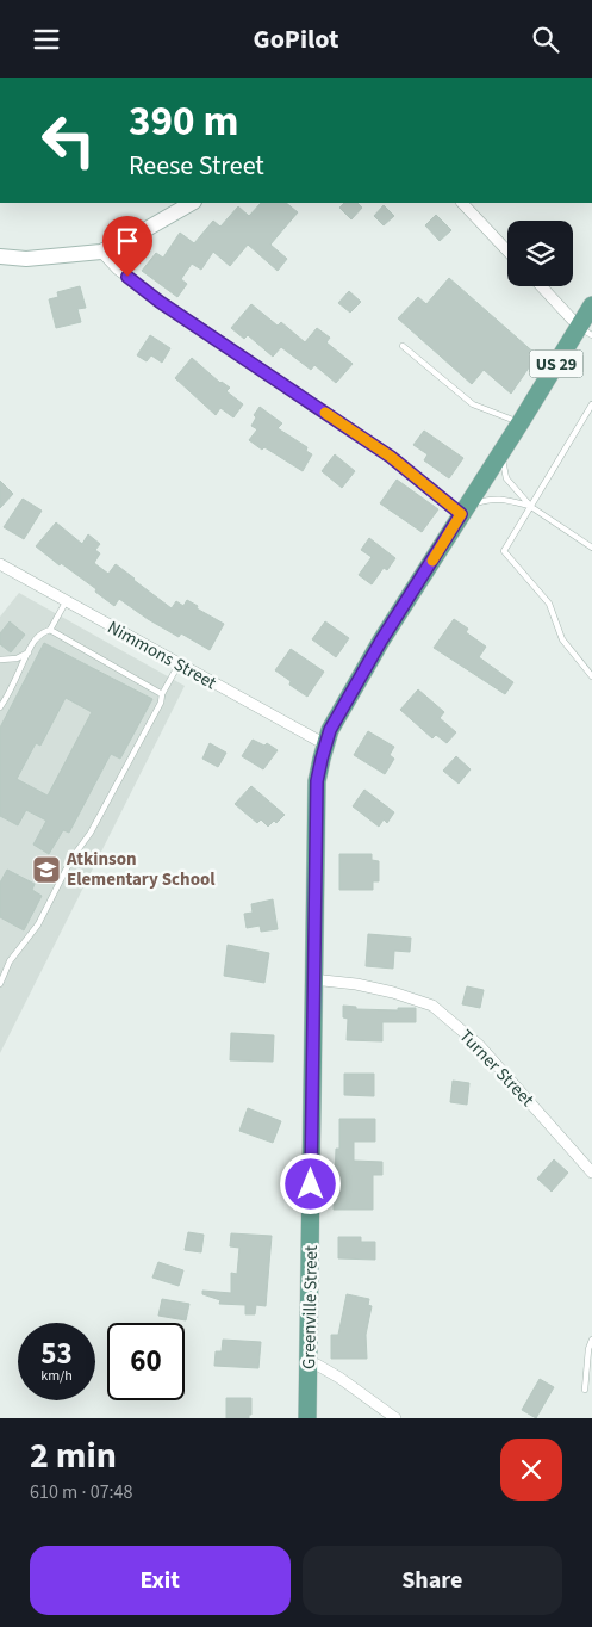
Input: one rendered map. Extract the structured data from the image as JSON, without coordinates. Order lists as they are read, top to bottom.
{
  "streets": {
    "main road": ["US 29", "Greenville Street"],
    "street": ["Nimmons Street", "Turner Street"]
  },
  "crossings": [
    ["Nimmons Street", "Greenville Street"],
    ["Turner Street", "Greenville Street"]
  ],
  "places": {
    "school or university": ["Atkinson Elementary School"]
  },
  "page": {
    "header": "GoPilot",
    "turn": ["390 m", "Reese Street"],
    "speed": "53 km/h",
    "limit": "60",
    "heading": ["2 min", "610 m · 07:48"],
    "buttons": ["Exit", "Share"]
  }
}
